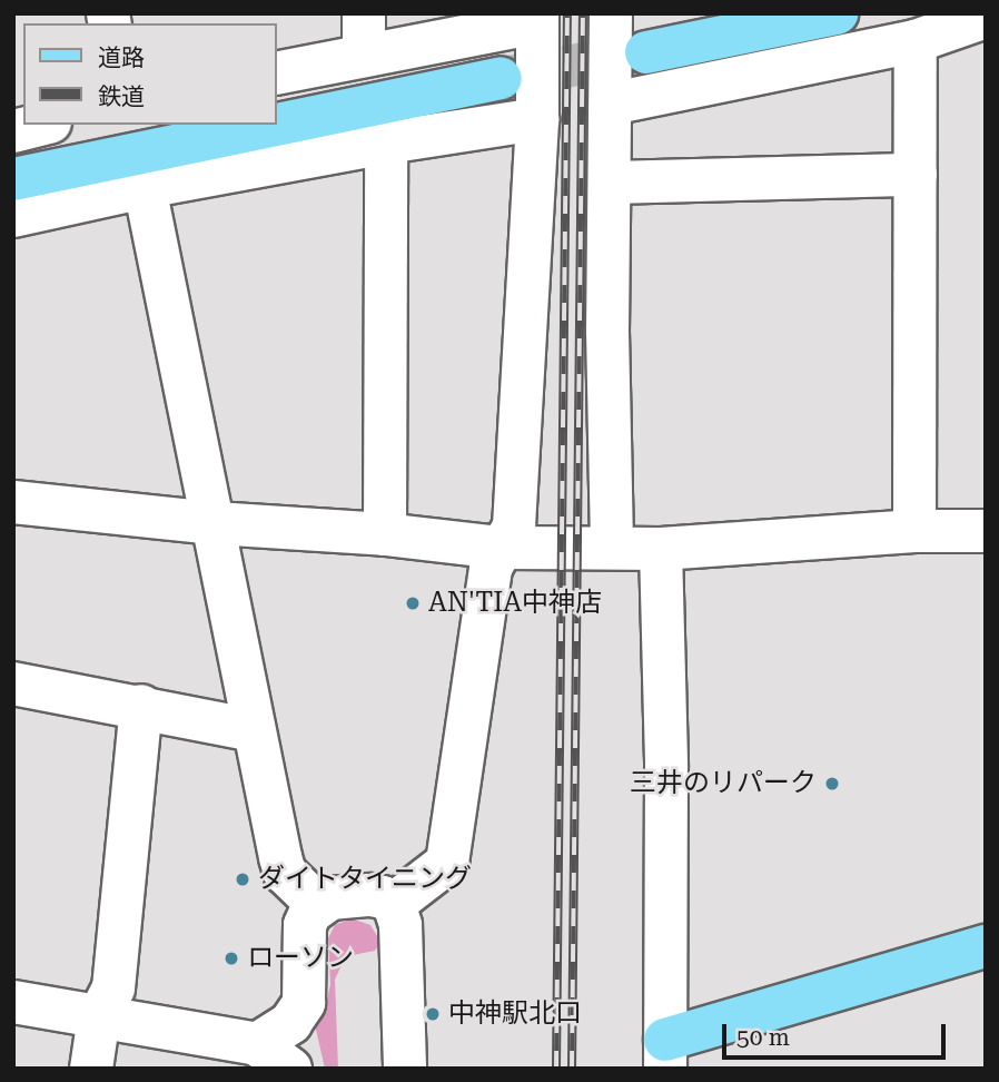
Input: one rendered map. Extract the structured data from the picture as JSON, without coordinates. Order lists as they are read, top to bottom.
{
  "places": [
    "AN'TIA中神店",
    "三井のリパーク",
    "ダイトタイニング",
    "ローソン",
    "中神駅北口"
  ],
  "legend": ["道路", "鉄道"],
  "scale_bar": "50 m"
}
